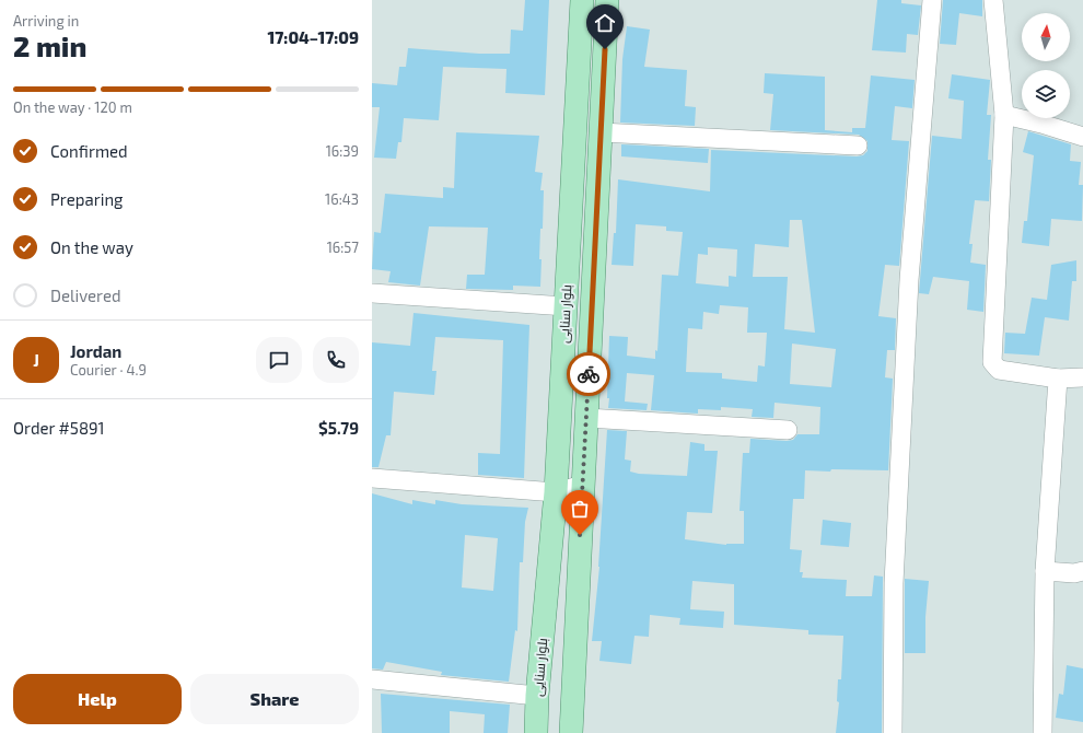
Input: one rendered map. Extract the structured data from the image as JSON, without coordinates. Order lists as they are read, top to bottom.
{
  "streets": {
    "main road": ["بلوار سنایی"]
  },
  "north": "top",
  "page": {
    "heading": ["2 min", "Arriving in", "17:04–17:09"],
    "panel": [
      "Jordan",
      "Courier · 4.9",
      "Order #5891",
      "$5.79"
    ],
    "bar": "On the way · 120 m",
    "list": [
      ["Confirmed", "16:39"],
      ["Preparing", "16:43"],
      ["On the way", "16:57"],
      "Delivered"
    ],
    "round": "J",
    "buttons": ["Help", "Share"]
  }
}
